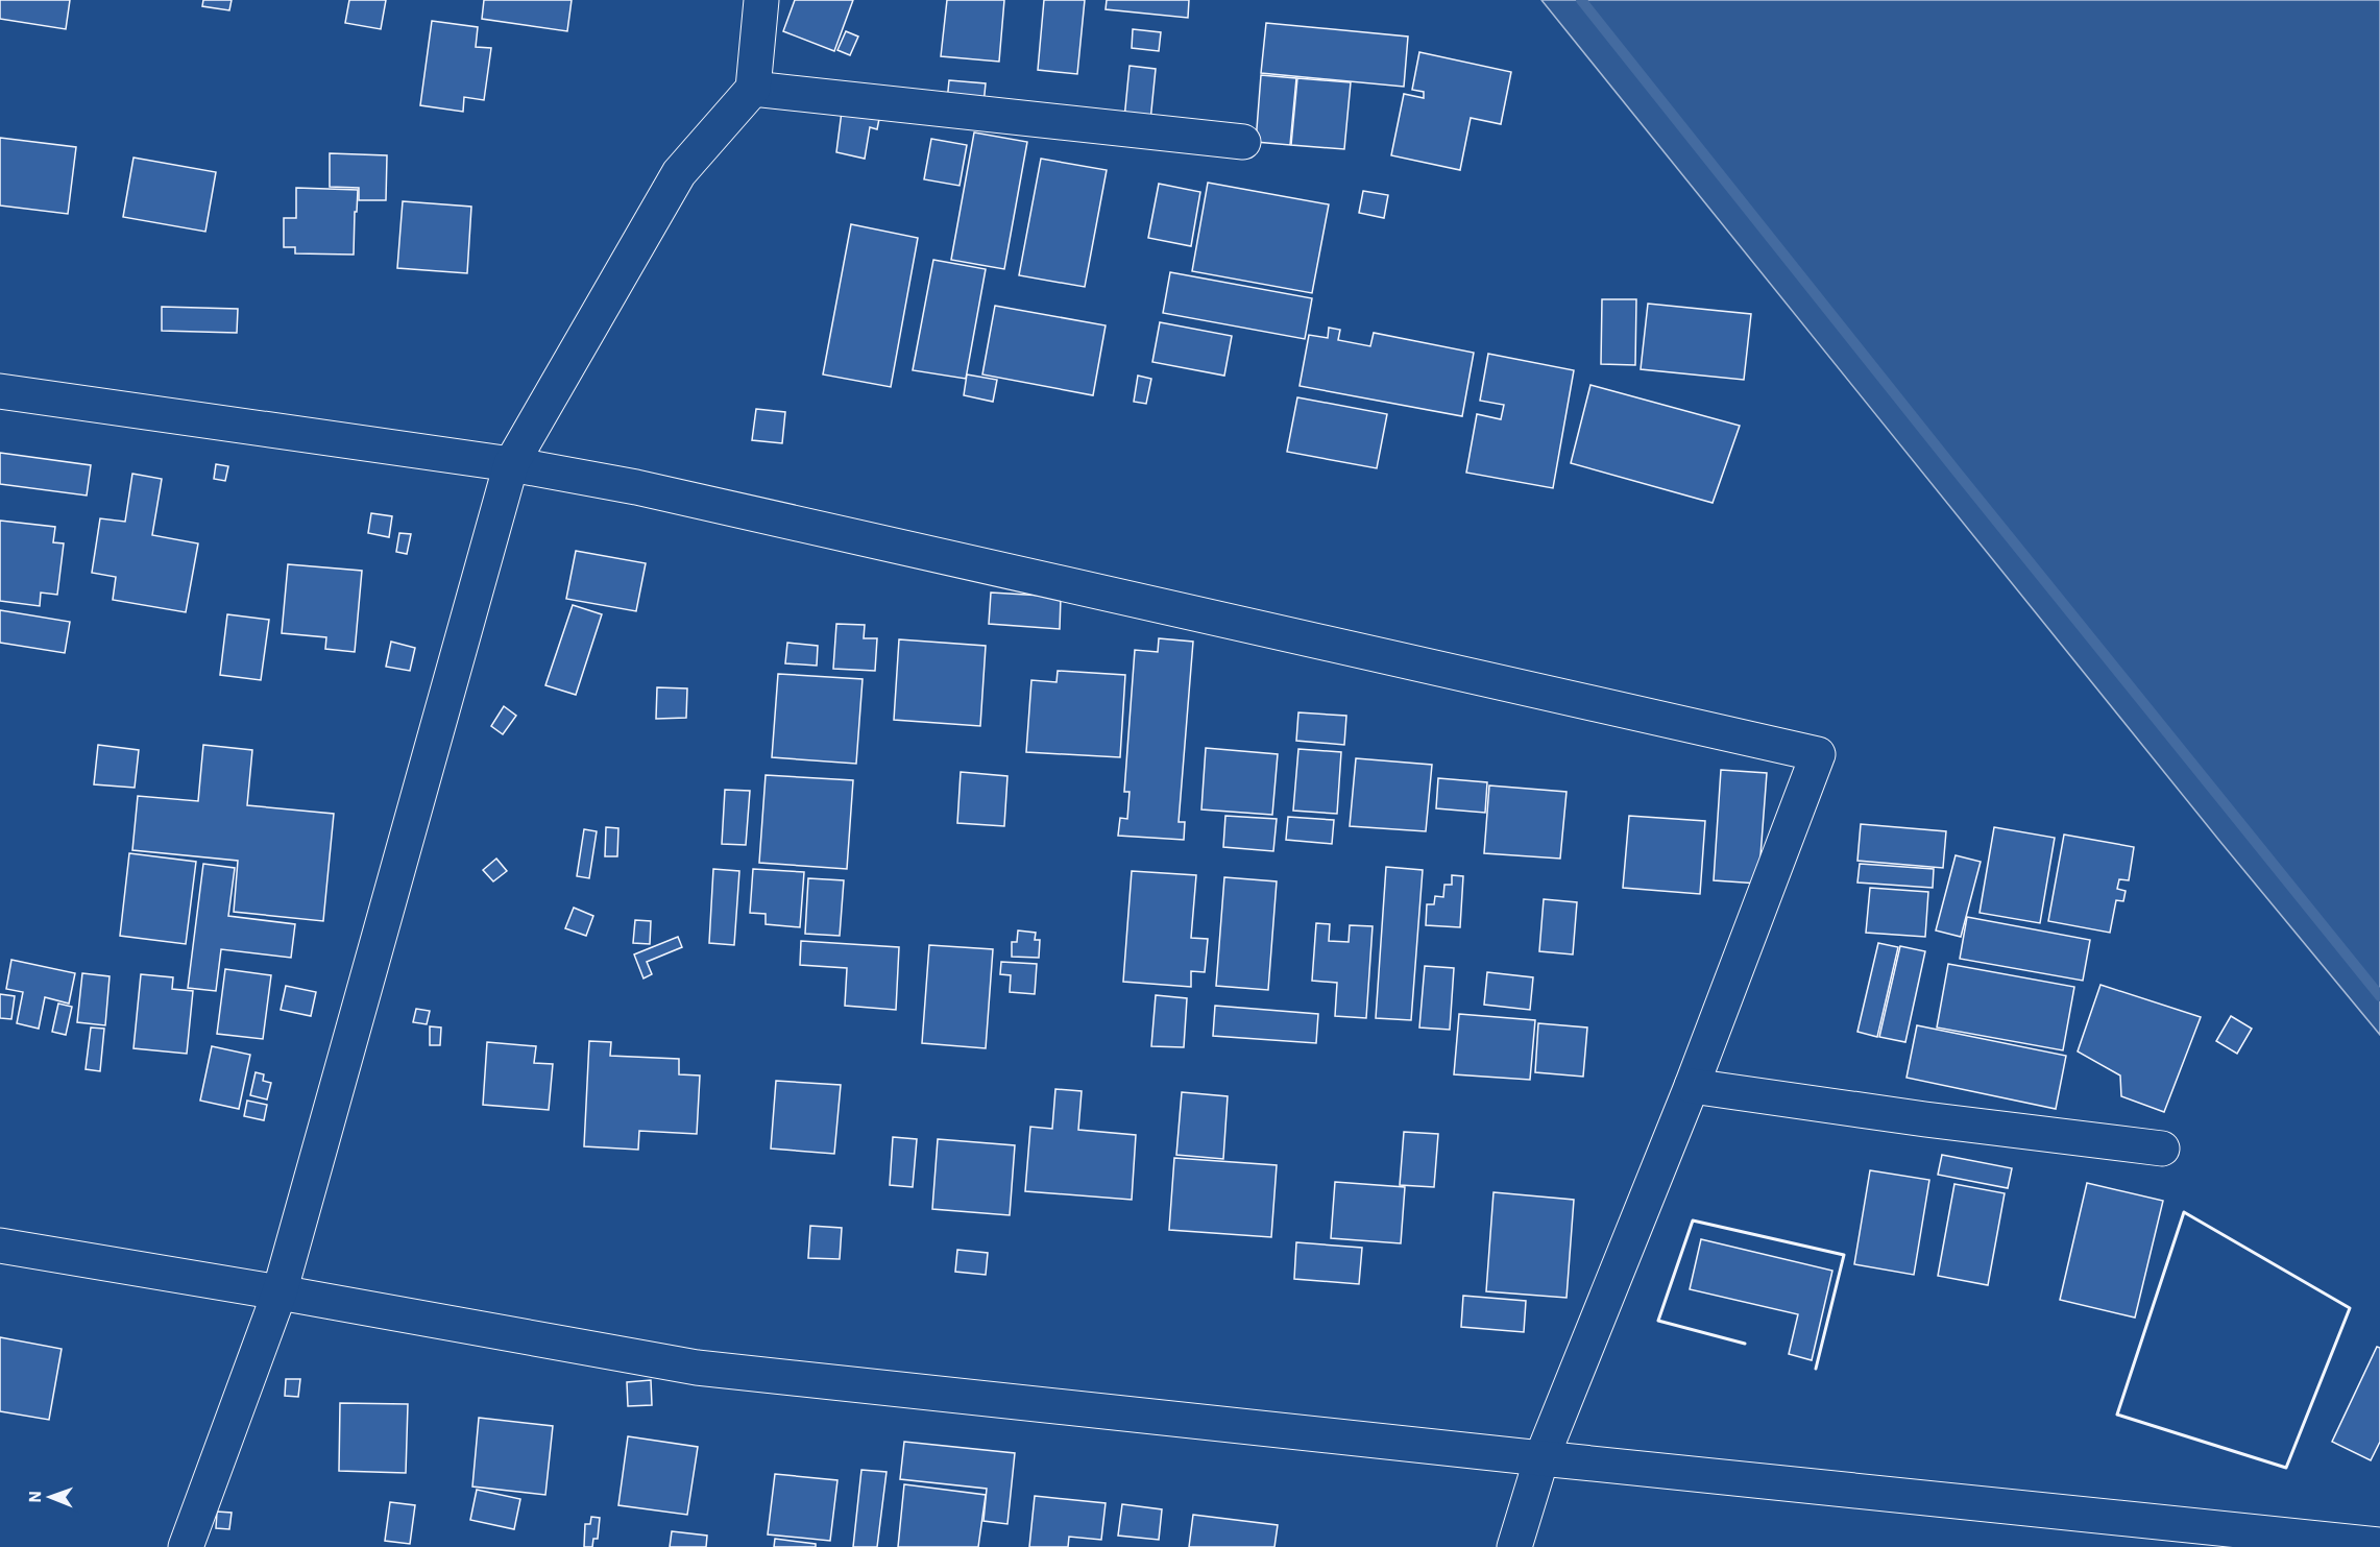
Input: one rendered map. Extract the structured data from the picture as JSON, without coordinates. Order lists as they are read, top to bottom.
{
  "north": "left"
}
